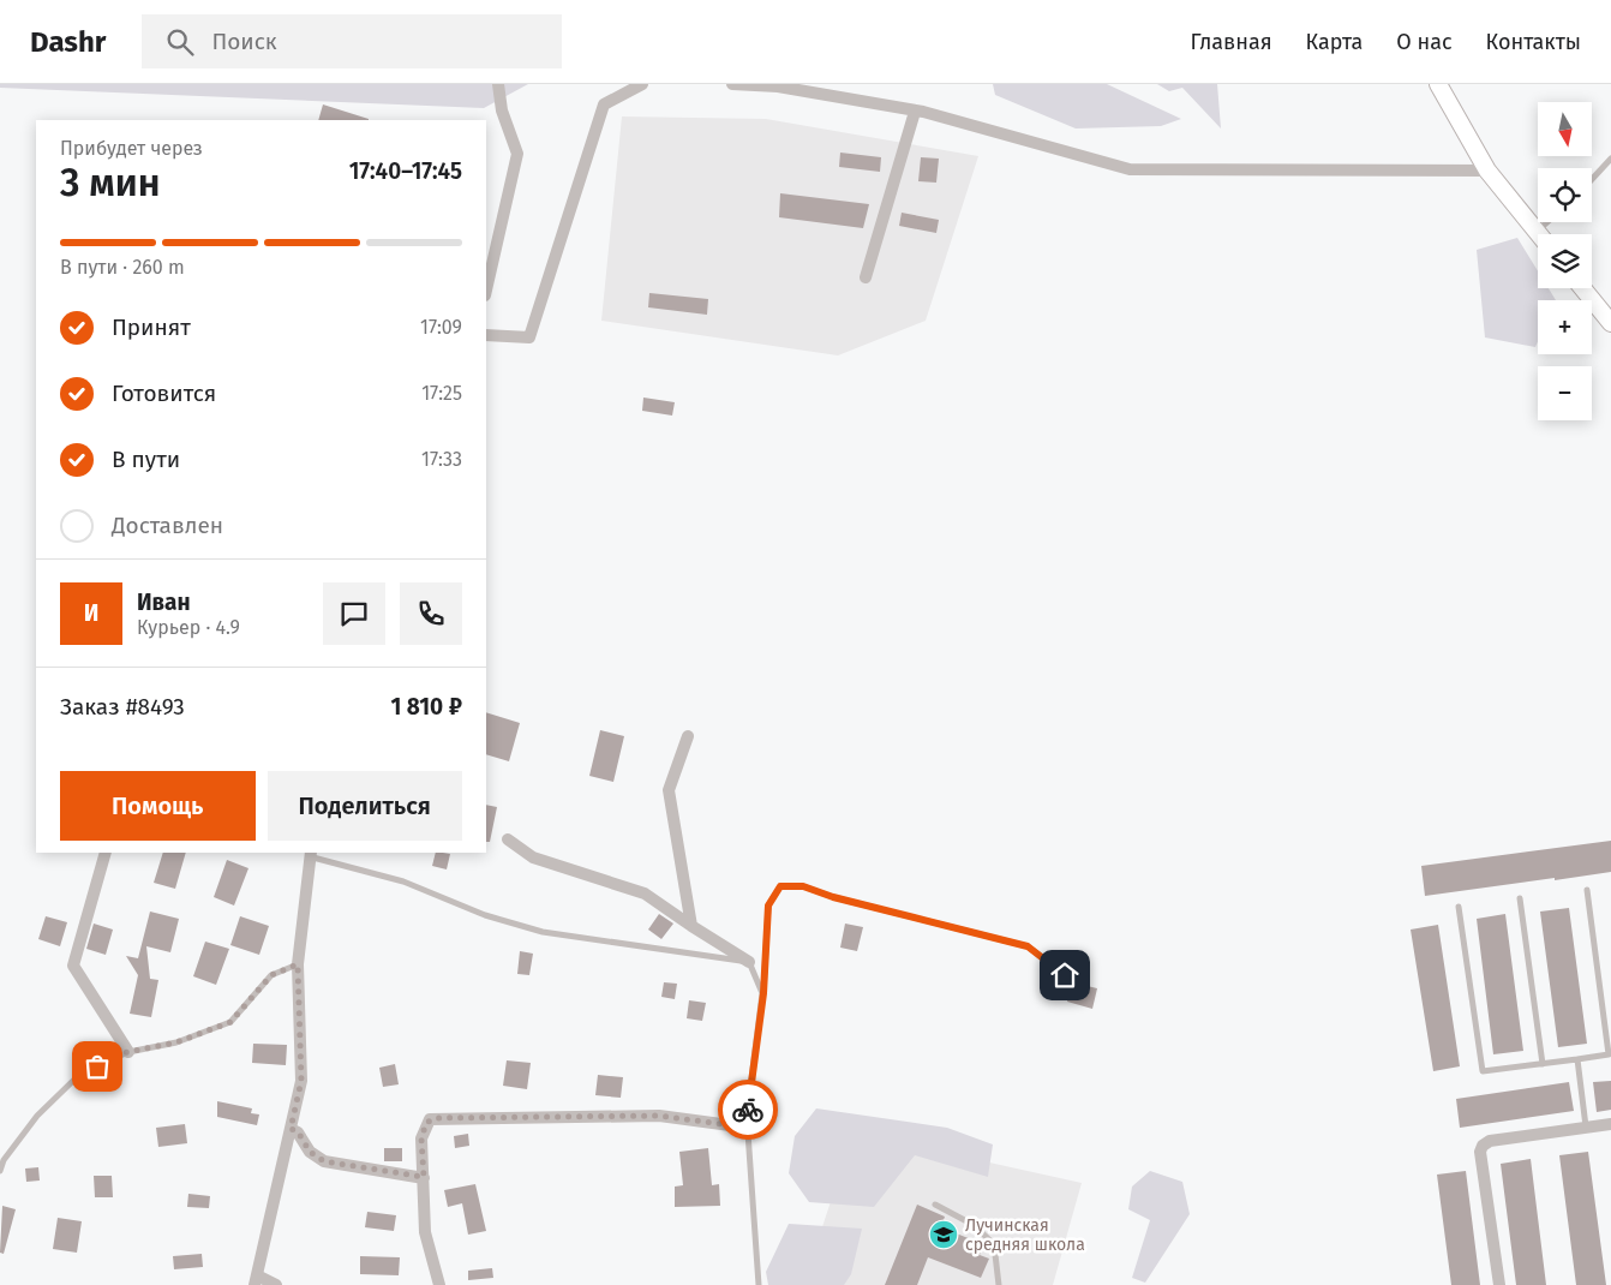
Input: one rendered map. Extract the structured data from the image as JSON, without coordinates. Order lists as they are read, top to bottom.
{
  "places": {
    "school or university": ["Лучинская средняя школа"]
  },
  "north": "bottom",
  "page": {
    "header": "Dashr",
    "search": "Поиск",
    "nav": [
      "Главная",
      "Карта",
      "О нас",
      "Контакты"
    ],
    "map_buttons": ["+", "−"],
    "heading": ["3 мин", "Прибудет через", "17:40–17:45"],
    "panel": [
      "Иван",
      "Курьер · 4.9",
      "Заказ #8493",
      "1 810 ₽"
    ],
    "bar": "В пути · 260 m",
    "list": [
      ["Принят", "17:09"],
      ["Готовится", "17:25"],
      ["В пути", "17:33"],
      "Доставлен"
    ],
    "round": "И",
    "buttons": ["Помощь", "Поделиться"]
  }
}
